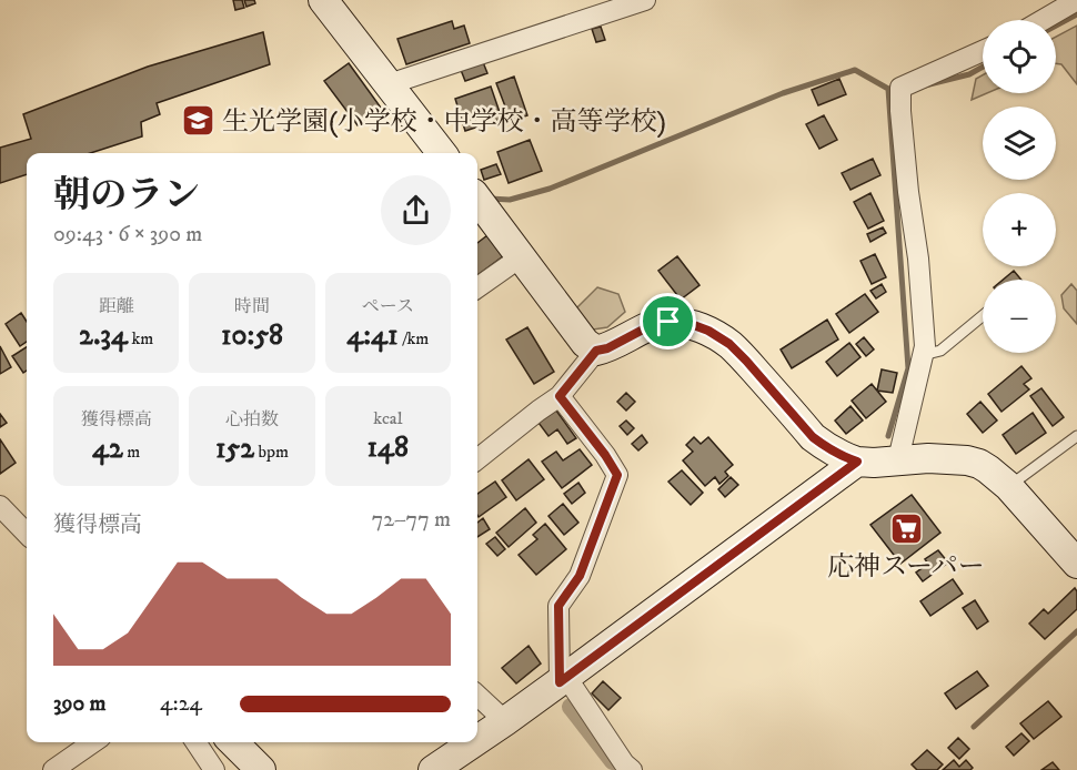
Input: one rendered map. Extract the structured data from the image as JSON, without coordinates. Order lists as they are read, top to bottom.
{
  "places": {
    "school or university": ["生光学園(小学校・中学校・高等学校)"],
    "supermarket": ["応神スーパー"]
  },
  "page": {
    "map_buttons": ["+", "−"],
    "heading": ["朝のラン", "09:43 · 6 × 390 m"],
    "stats": [
      ["距離", "2.34 km"],
      ["時間", "10:58"],
      ["ペース", "4:41 /km"],
      ["獲得標高", "42 m"],
      ["心拍数", "152 bpm"],
      ["kcal", "148"]
    ],
    "chart": ["獲得標高", "72–77 m"],
    "list": [
      {
        "name": "390 m",
        "note": "4:24"
      }
    ]
  }
}
